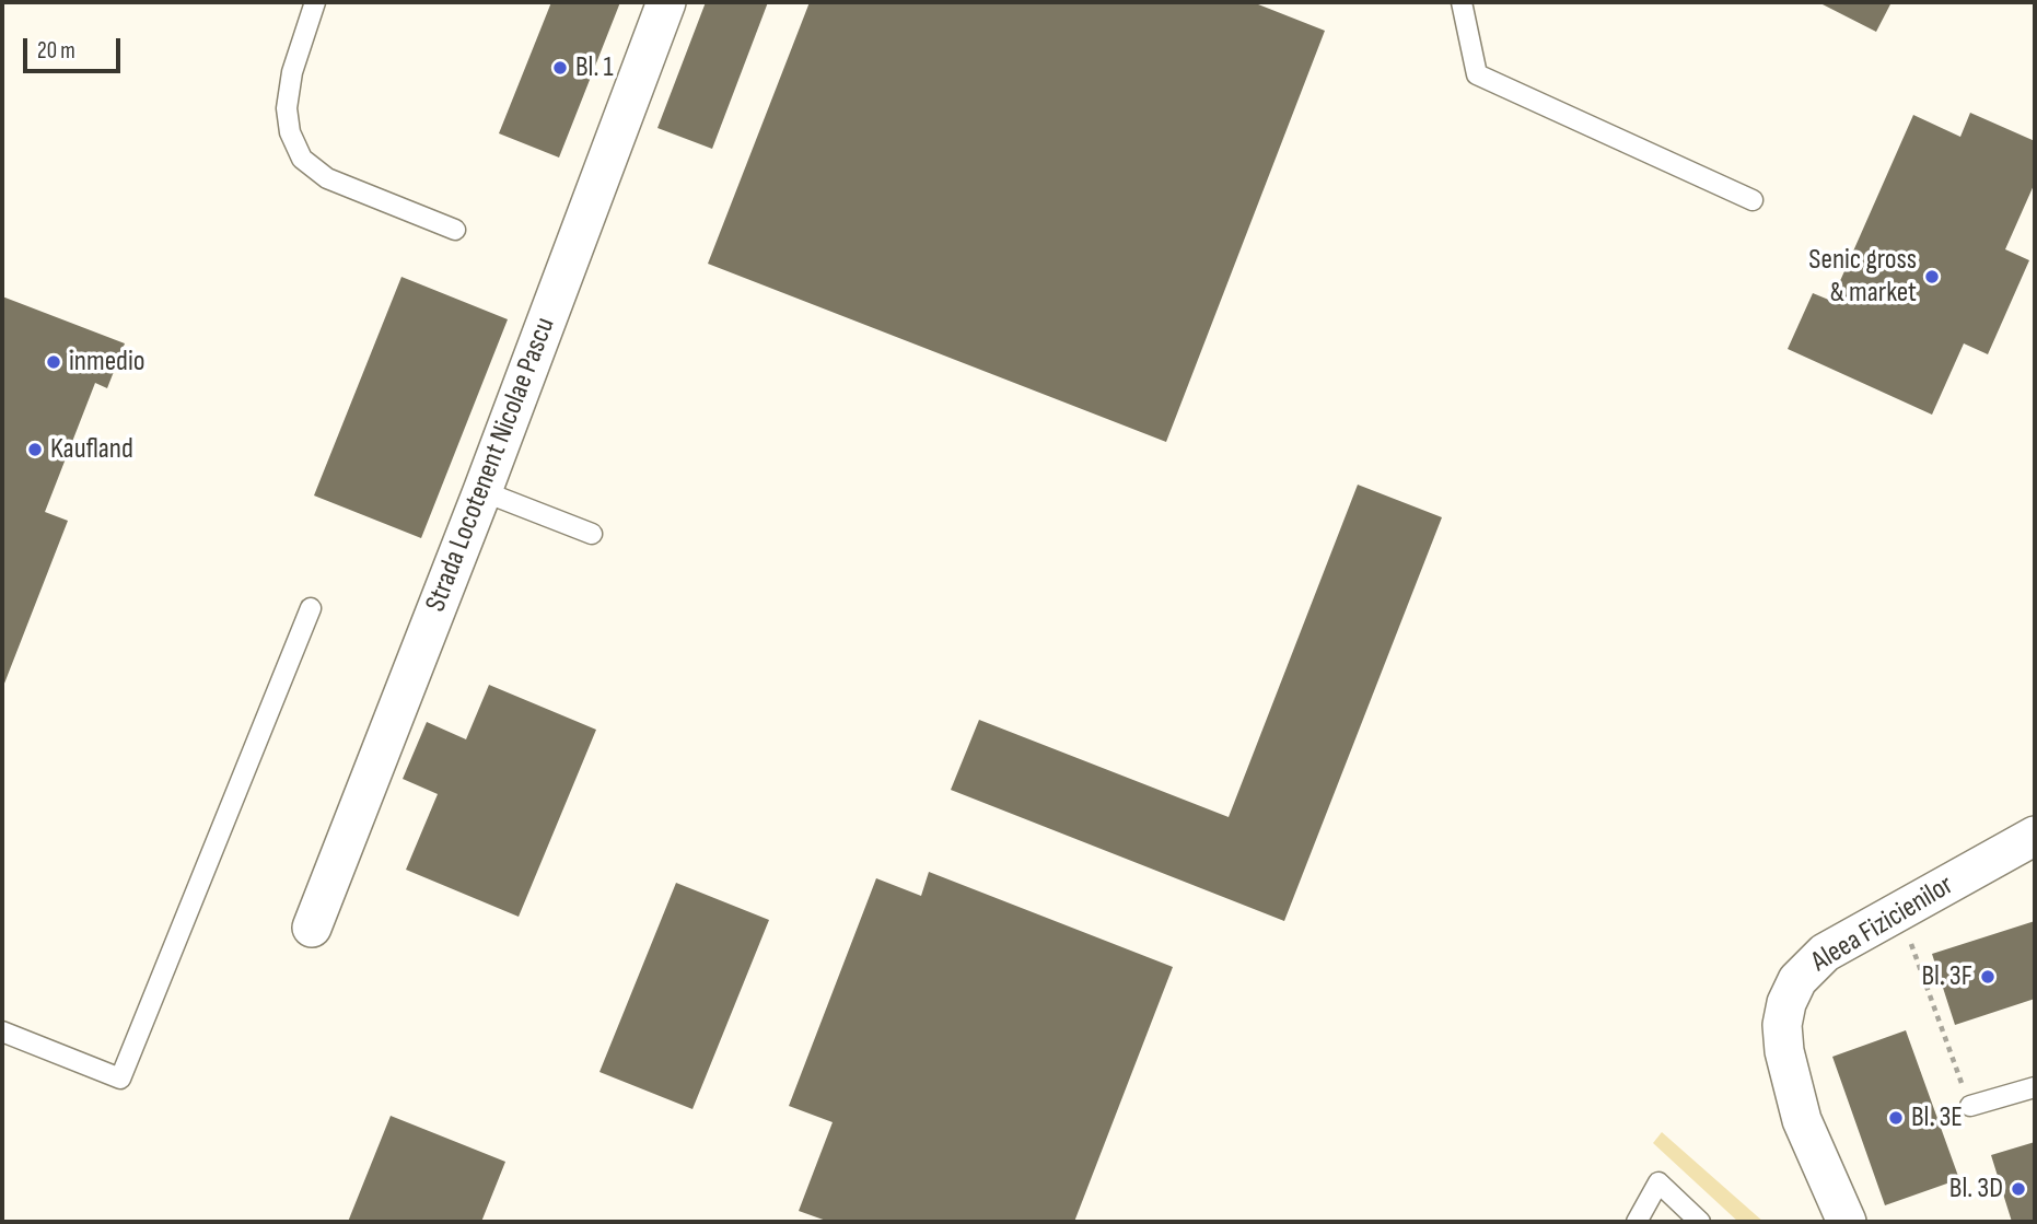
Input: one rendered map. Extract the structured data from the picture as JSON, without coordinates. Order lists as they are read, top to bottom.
{
  "streets": {
    "street": ["Strada Locotenent Nicolae Pascu", "Aleea Fizicienilor"]
  },
  "places": [
    "Bl. 1",
    "Senic gross & market",
    "inmedio",
    "Kaufland",
    "Bl. 3F",
    "Bl. 3E",
    "Bl. 3D"
  ],
  "scale_bar": "20 m"
}
